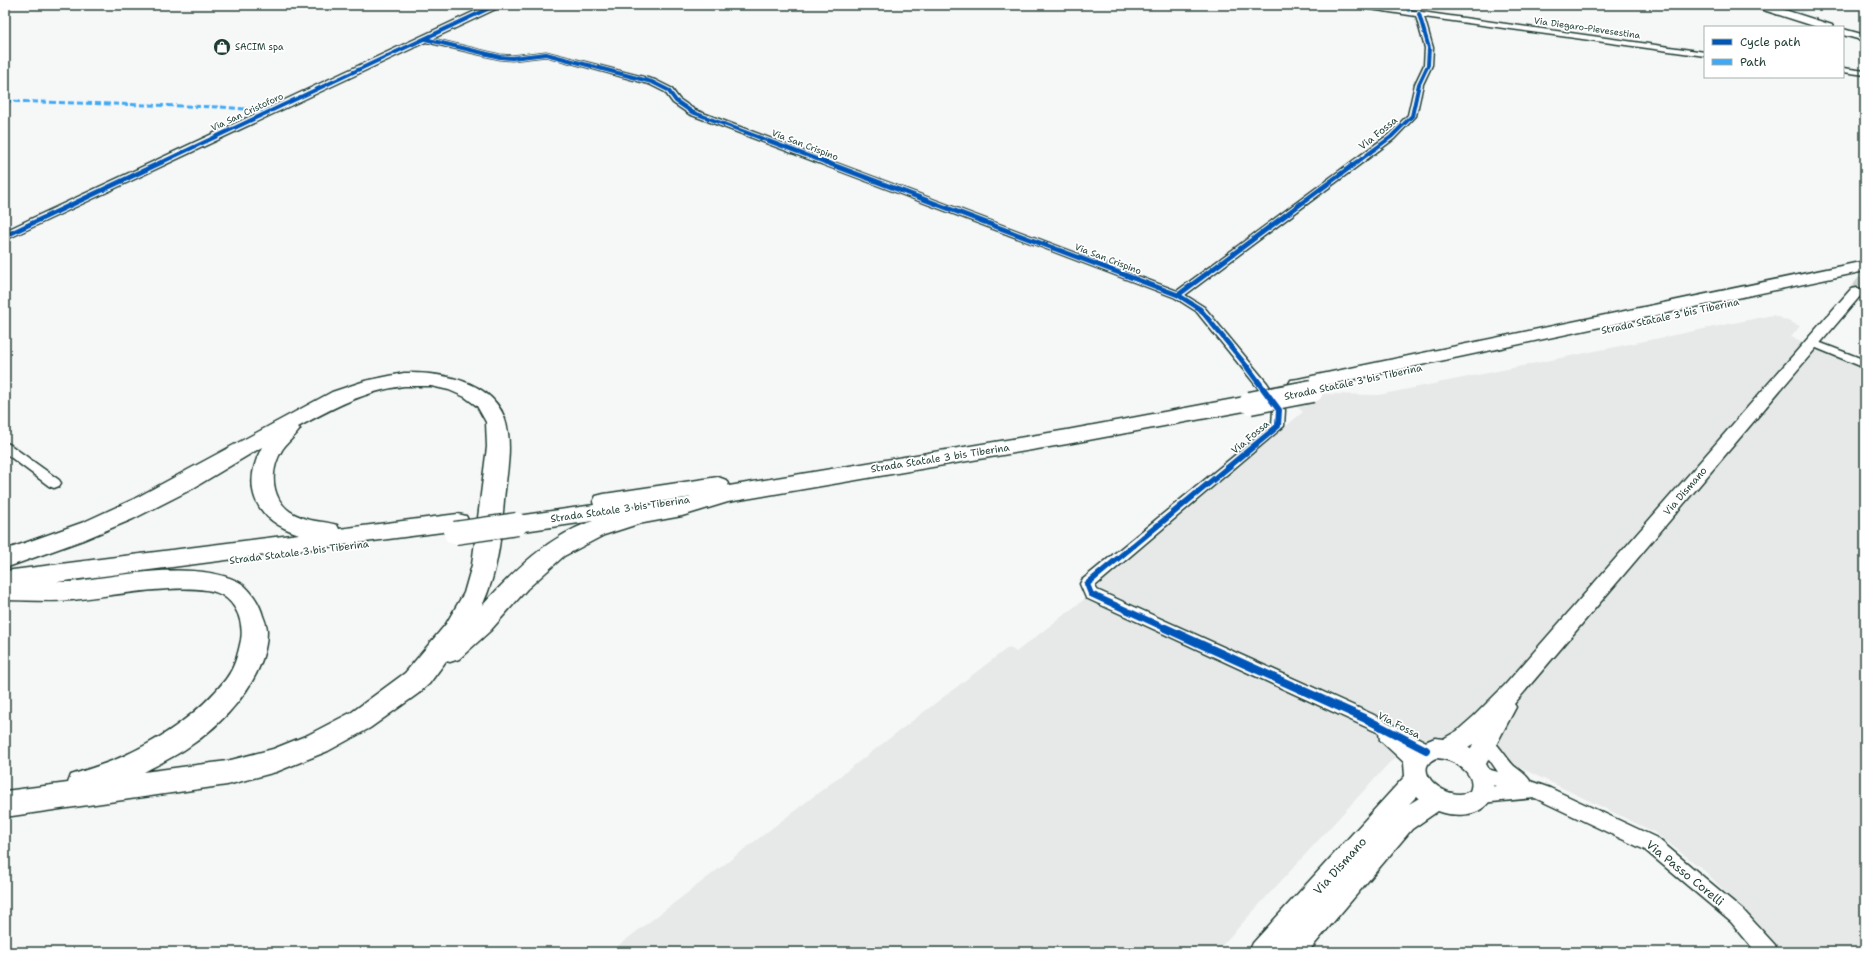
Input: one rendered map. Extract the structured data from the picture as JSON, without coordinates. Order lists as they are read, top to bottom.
{
  "streets": {
    "highway": ["Strada Statale 3 bis Tiberina"],
    "main road": ["Via San Cristoforo", "Via Dismano"],
    "street": [
      "Via Diegaro-Pievesestina",
      "Via Fossa",
      "Via San Crispino",
      "Via Passo Corelli"
    ]
  },
  "crossings": [
    ["Via Diegaro-Pievesestina", "Via Fossa"],
    ["Via San Cristoforo", "Via San Crispino"],
    ["Via Fossa", "Via San Crispino"],
    ["Via Fossa", "Via Dismano"],
    ["Via Fossa", "Via Passo Corelli"],
    ["Via Dismano", "Via Passo Corelli"]
  ],
  "places": {
    "shop": ["SACIM spa"]
  },
  "legend": ["Cycle path", "Path"]
}
